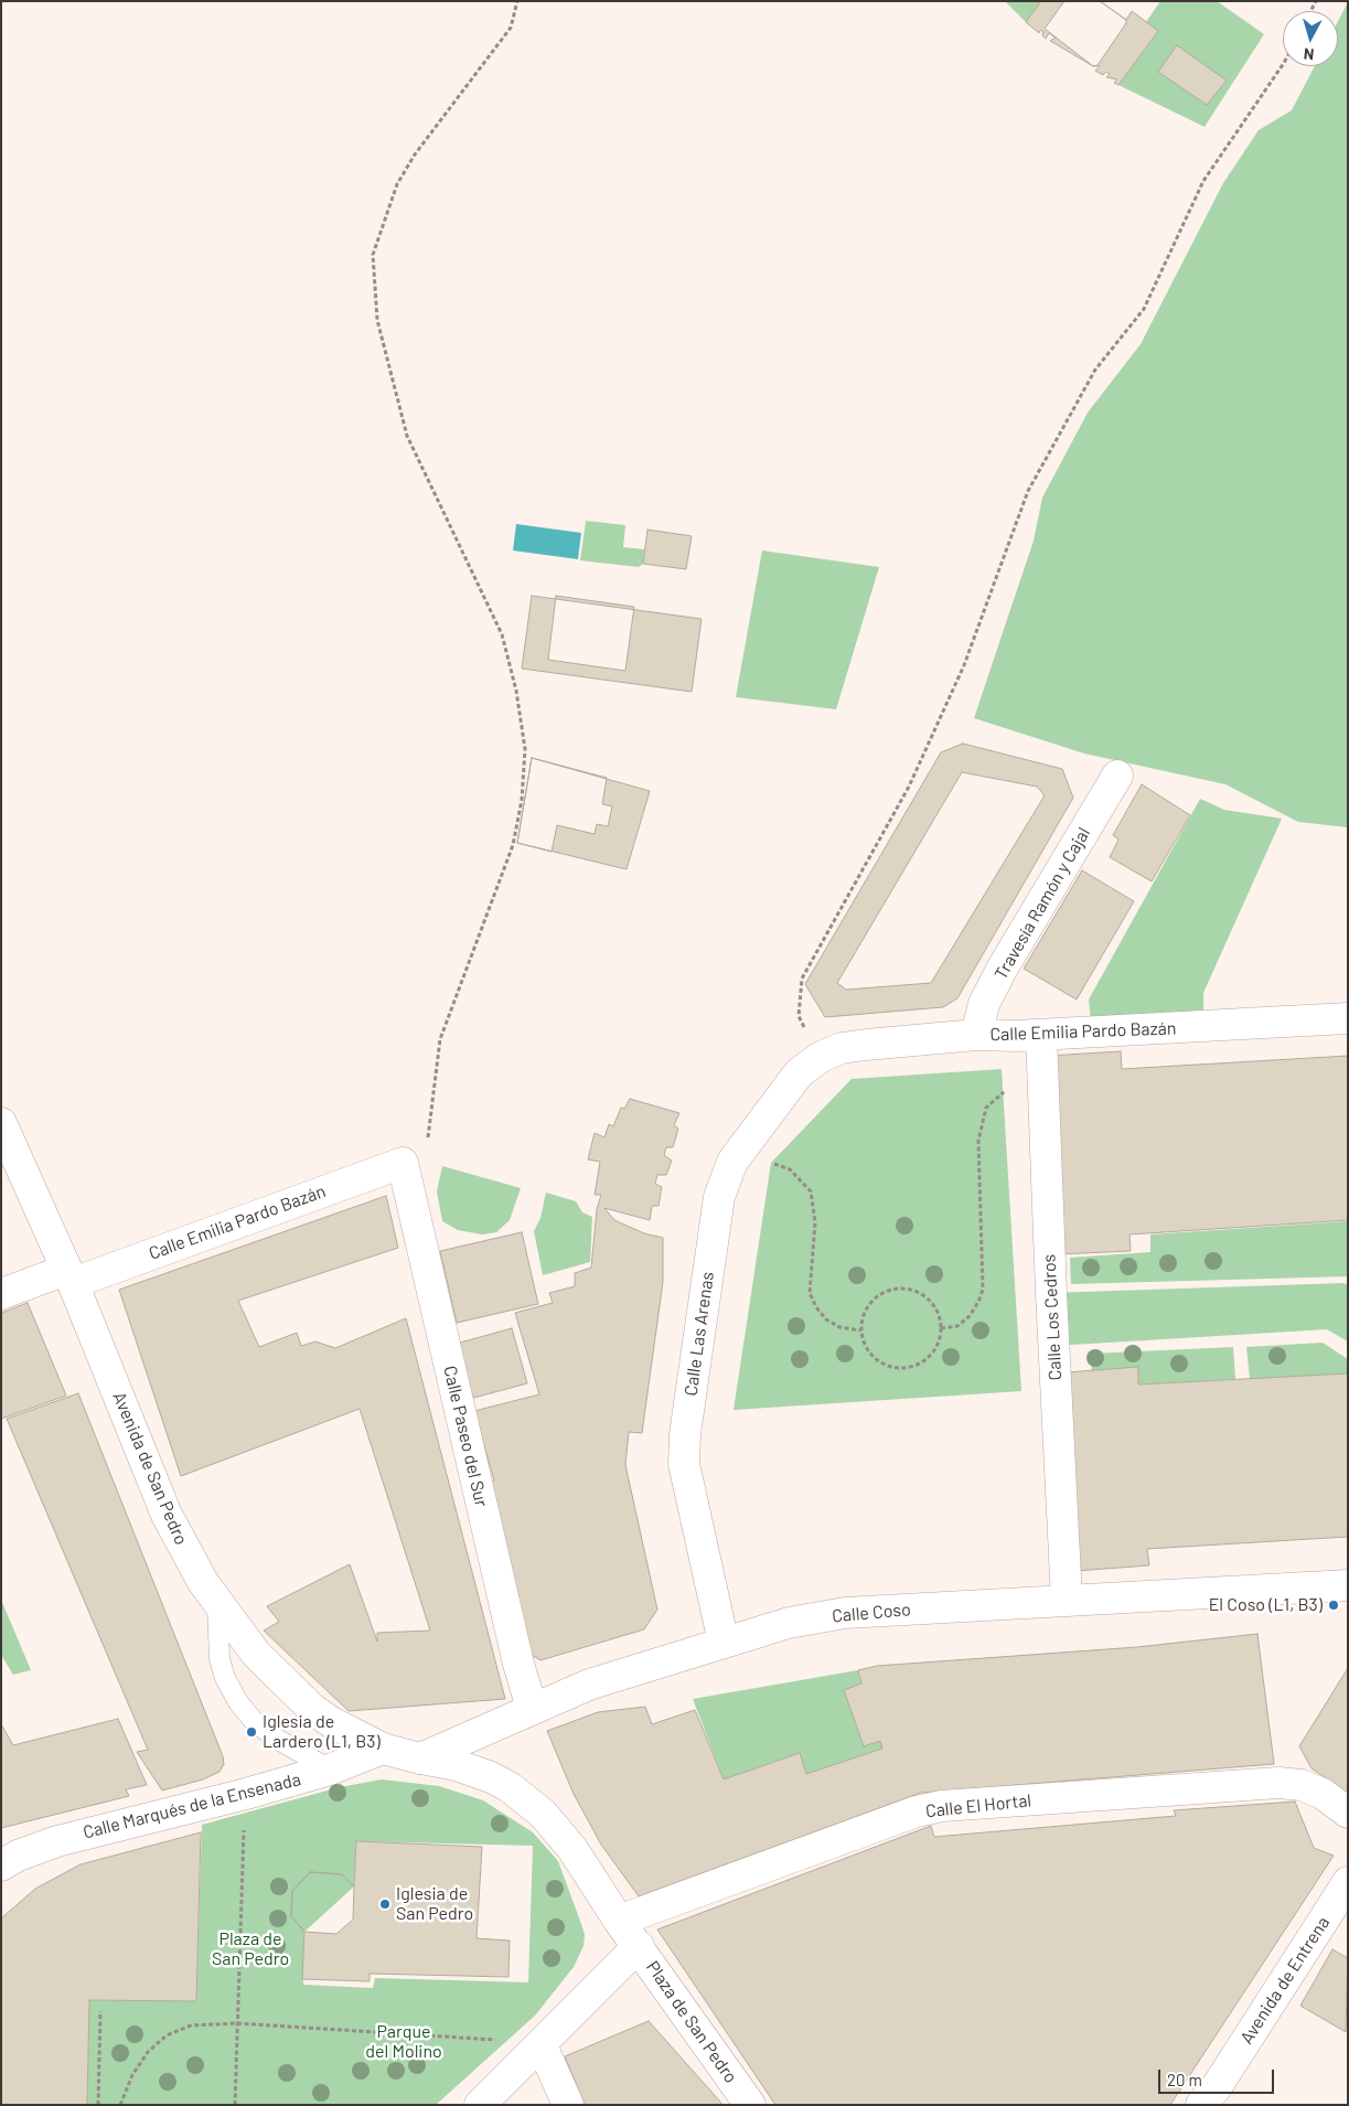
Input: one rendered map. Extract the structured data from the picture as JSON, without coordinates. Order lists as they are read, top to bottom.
{
  "streets": {
    "street": [
      "Travesía Ramón y Cajal",
      "Calle Emilia Pardo Bazán",
      "Calle Los Cedros",
      "Calle Las Arenas",
      "Calle Paseo del Sur",
      "Avenida de San Pedro",
      "Calle Coso",
      "Calle Marqués de la Ensenada",
      "Calle El Hortal",
      "Avenida de Entrena",
      "Plaza de San Pedro"
    ]
  },
  "crossings": [
    ["Travesía Ramón y Cajal", "Calle Emilia Pardo Bazán"],
    ["Calle Emilia Pardo Bazán", "Calle Los Cedros"],
    ["Calle Emilia Pardo Bazán", "Calle Las Arenas"],
    ["Calle Emilia Pardo Bazán", "Calle Paseo del Sur"],
    ["Calle Emilia Pardo Bazán", "Avenida de San Pedro"],
    ["Calle Los Cedros", "Calle Coso"],
    ["Calle Las Arenas", "Calle Coso"],
    ["Calle Paseo del Sur", "Calle Coso"],
    ["Avenida de San Pedro", "Calle Marqués de la Ensenada"],
    ["Avenida de San Pedro", "Plaza de San Pedro"],
    ["Calle Coso", "Plaza de San Pedro"],
    ["Calle Marqués de la Ensenada", "Plaza de San Pedro"],
    ["Calle El Hortal", "Plaza de San Pedro"]
  ],
  "parks": ["Plaza de San Pedro", "Parque del Molino"],
  "places": ["El Coso (L1, B3)", "Iglesia de Lardero (L1, B3)", "Iglesia de San Pedro"],
  "scale_bar": "20 m",
  "north": "bottom"
}
